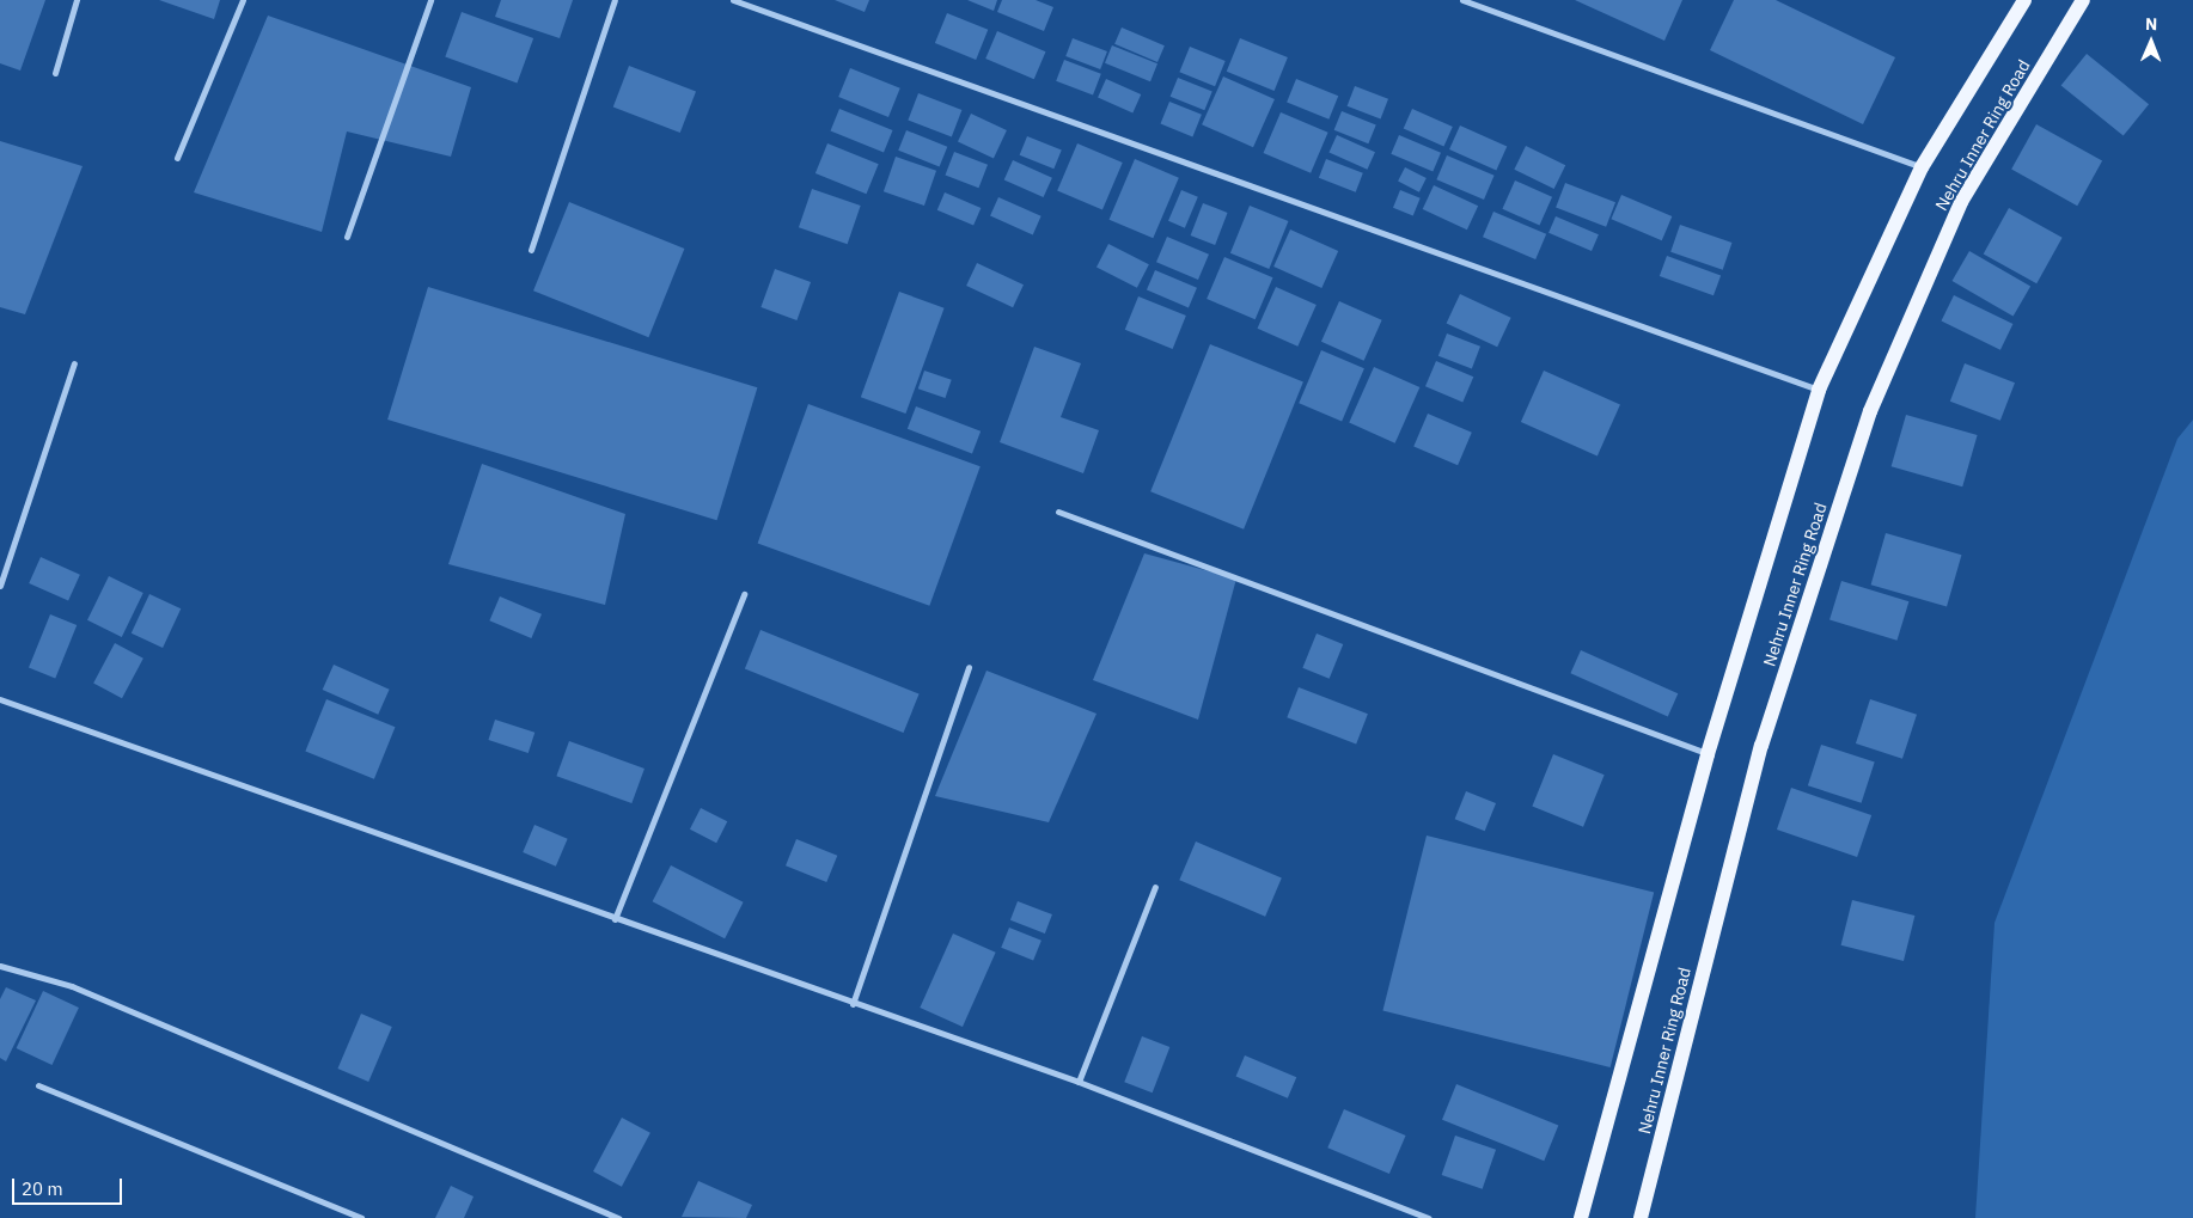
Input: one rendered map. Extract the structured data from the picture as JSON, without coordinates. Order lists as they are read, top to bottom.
{
  "streets": {
    "main road": ["Nehru Inner Ring Road"]
  },
  "scale_bar": "20 m",
  "north": "top"
}
